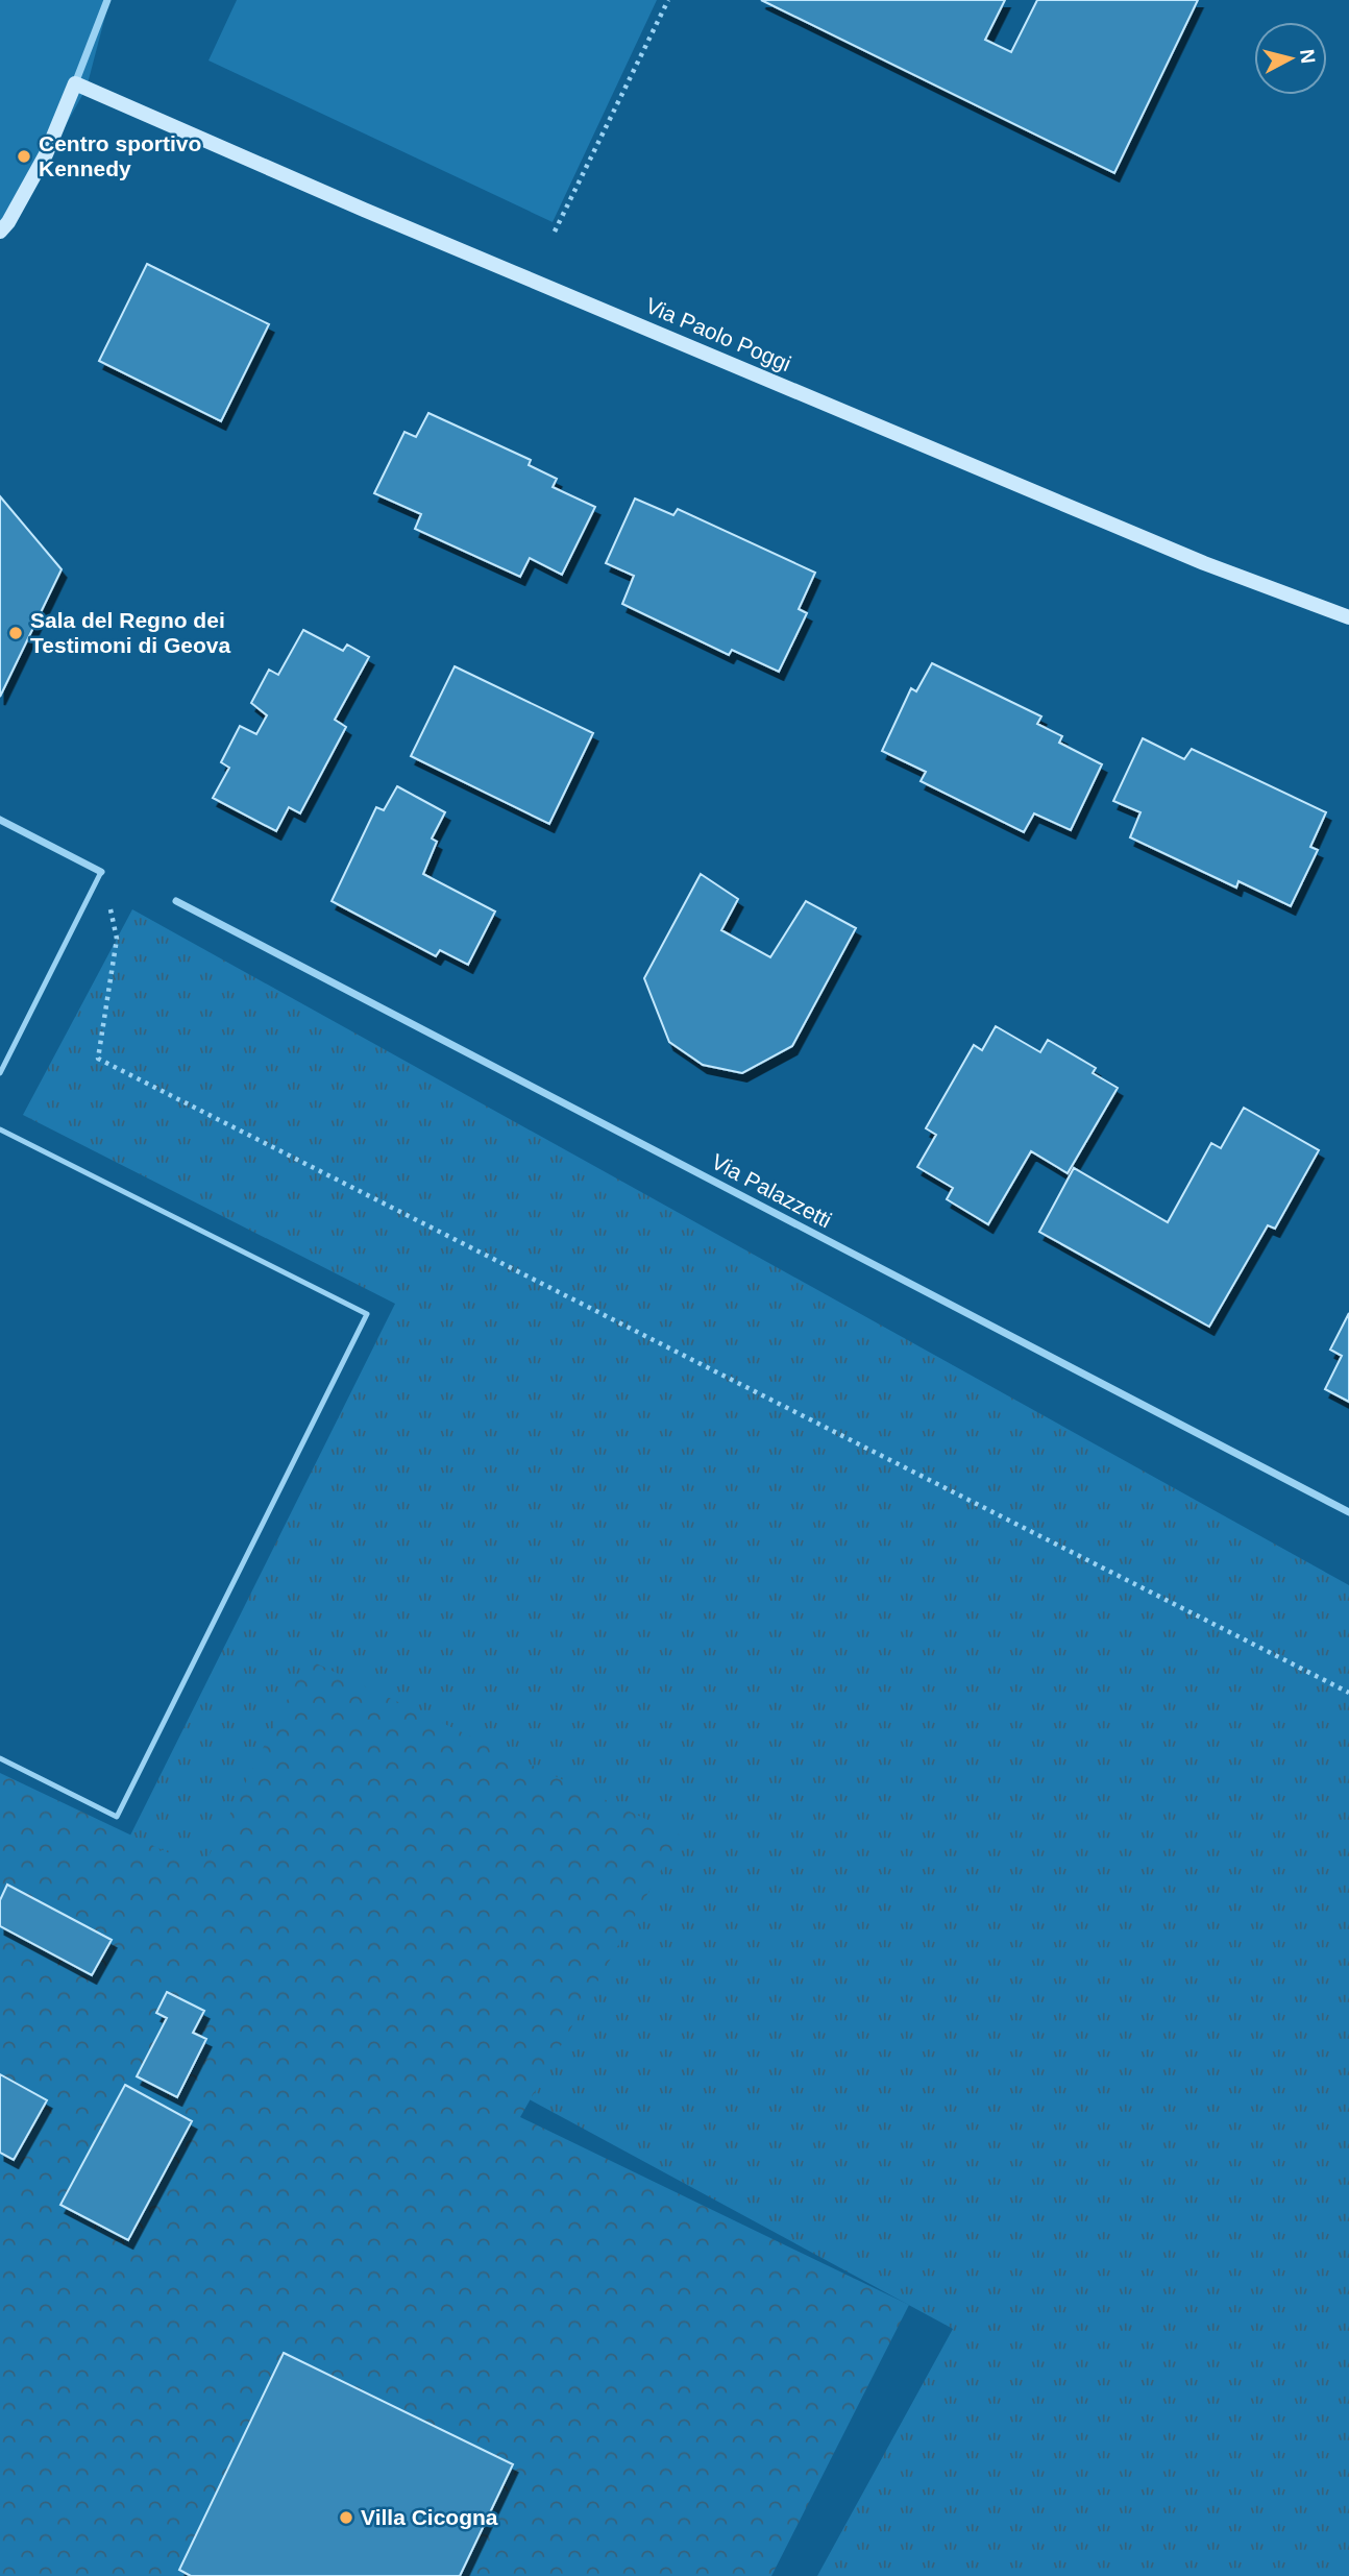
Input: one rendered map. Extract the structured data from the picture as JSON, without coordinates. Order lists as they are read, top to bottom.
{
  "streets": {
    "main road": ["Via Paolo Poggi"],
    "street": ["Via Palazzetti"]
  },
  "places": ["Centro sportivo Kennedy", "Sala del Regno dei Testimoni di Geova", "Villa Cicogna"],
  "north": "right"
}
